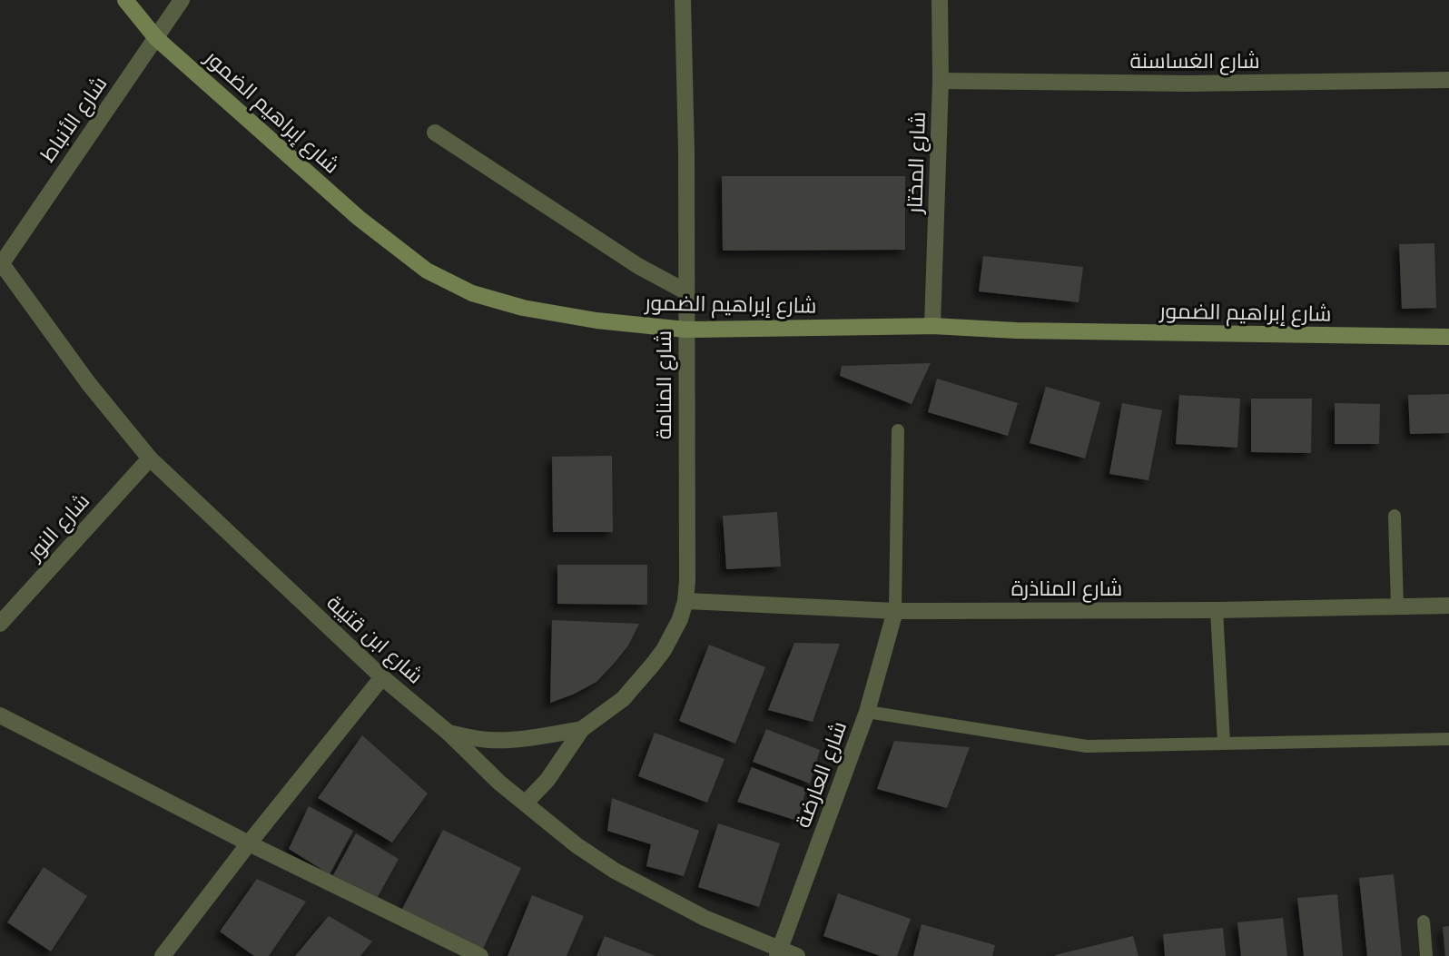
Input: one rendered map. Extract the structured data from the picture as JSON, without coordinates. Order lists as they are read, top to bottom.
{
  "streets": {
    "street": [
      "شارع الغساسنة",
      "شارع إبراهيم الضمور",
      "شارع الأنباط",
      "شارع المختار",
      "شارع المنامة",
      "شارع النور",
      "شارع المناذرة",
      "شارع ابن قتيبة",
      "شارع العارضة"
    ]
  },
  "crossings": [
    ["شارع الغساسنة", "شارع المختار"],
    ["شارع إبراهيم الضمور", "شارع الأنباط"],
    ["شارع إبراهيم الضمور", "شارع المختار"],
    ["شارع إبراهيم الضمور", "شارع المنامة"],
    ["شارع الأنباط", "شارع ابن قتيبة"],
    ["شارع المنامة", "شارع المناذرة"],
    ["شارع المنامة", "شارع ابن قتيبة"],
    ["شارع النور", "شارع ابن قتيبة"],
    ["شارع المناذرة", "شارع العارضة"],
    ["شارع ابن قتيبة", "شارع العارضة"]
  ]
}
